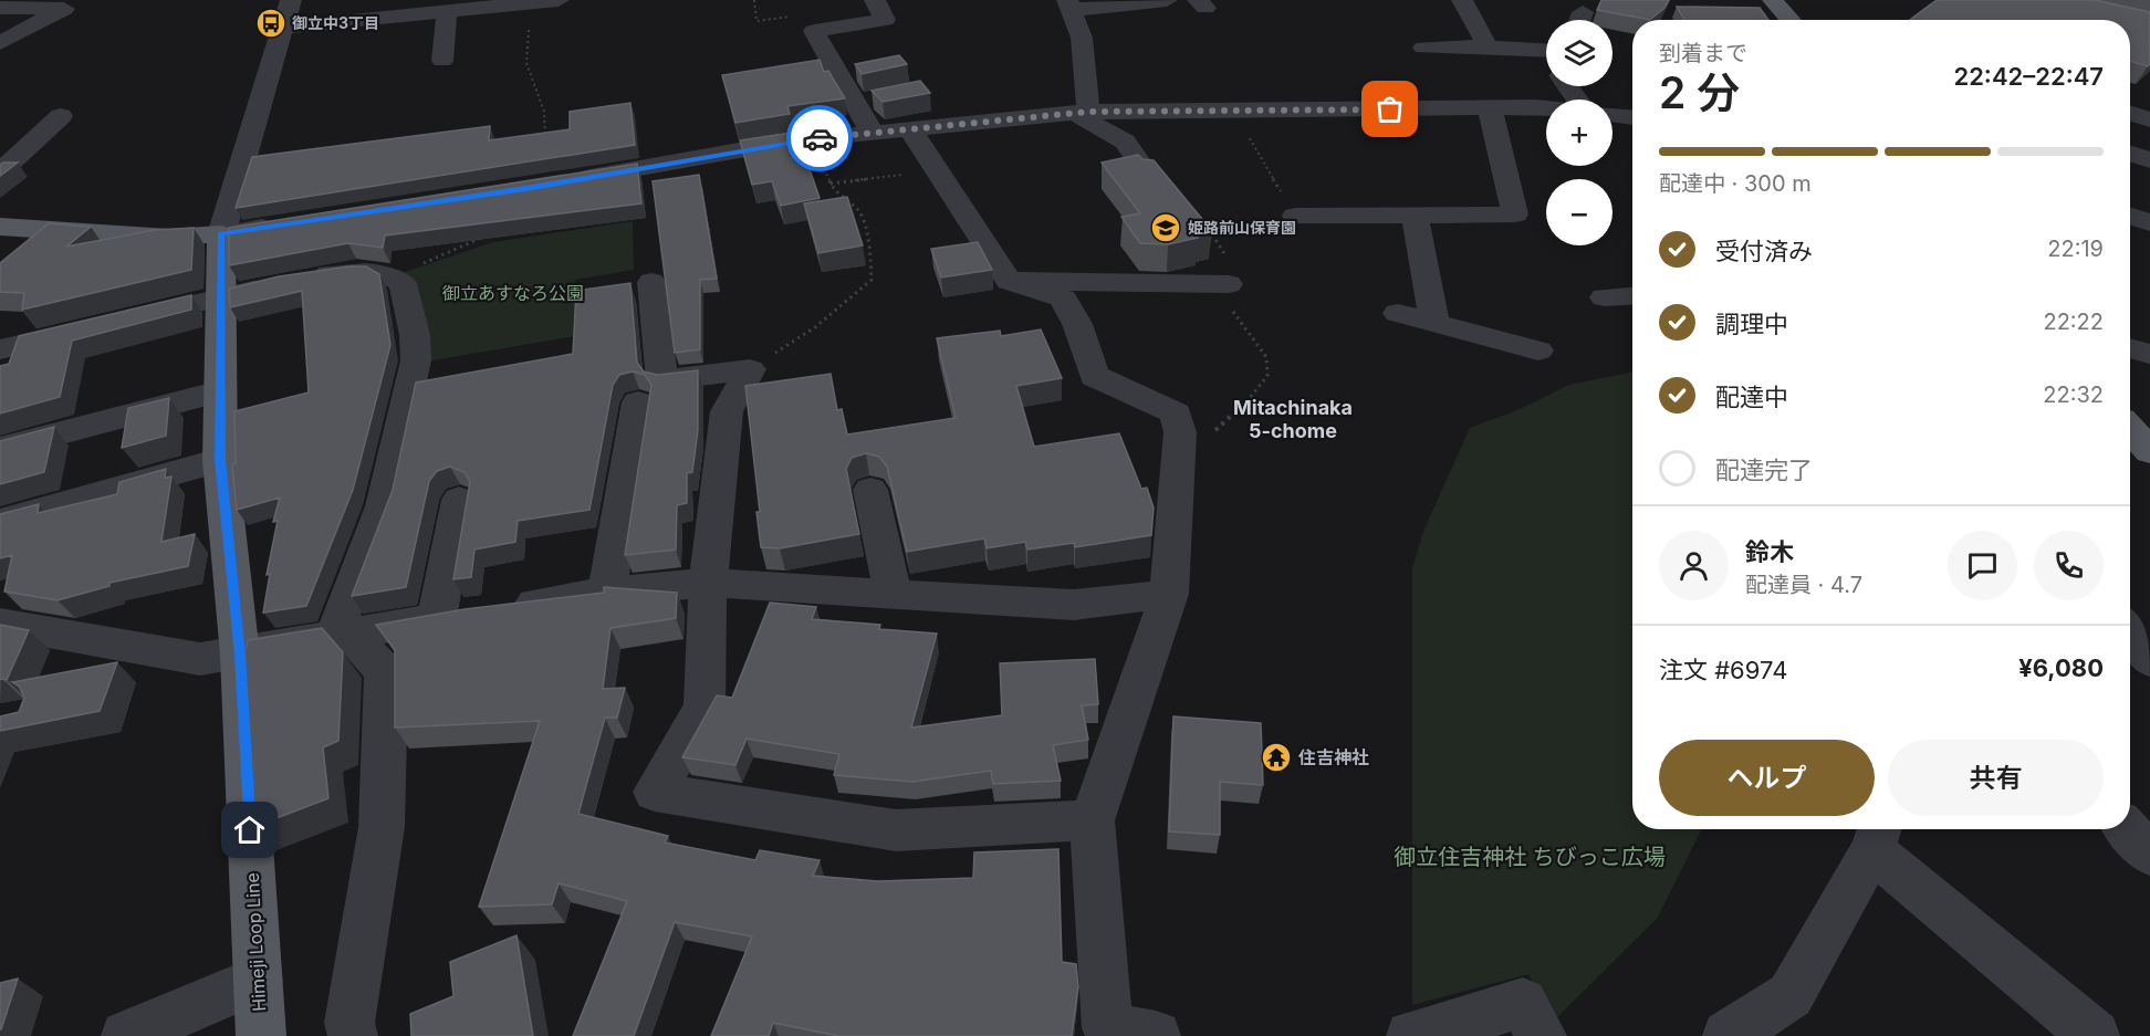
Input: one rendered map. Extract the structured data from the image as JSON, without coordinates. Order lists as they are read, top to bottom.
{
  "streets": {
    "main road": ["Himeji Loop Line"]
  },
  "districts": ["Mitachinaka 5-chome"],
  "parks": ["御立あすなろ公園", "御立住吉神社 ちびっこ広場"],
  "places": {
    "bus stop": ["御立中3丁目"],
    "school or university": ["姫路前山保育園"],
    "temple": ["住吉神社"]
  },
  "page": {
    "map_buttons": ["+", "−"],
    "heading": ["2 分", "到着まで", "22:42–22:47"],
    "panel": [
      "鈴木",
      "配達員 · 4.7",
      "注文 #6974",
      "¥6,080"
    ],
    "bar": "配達中 · 300 m",
    "list": [
      ["受付済み", "22:19"],
      ["調理中", "22:22"],
      ["配達中", "22:32"],
      "配達完了"
    ],
    "buttons": ["ヘルプ", "共有"]
  }
}
